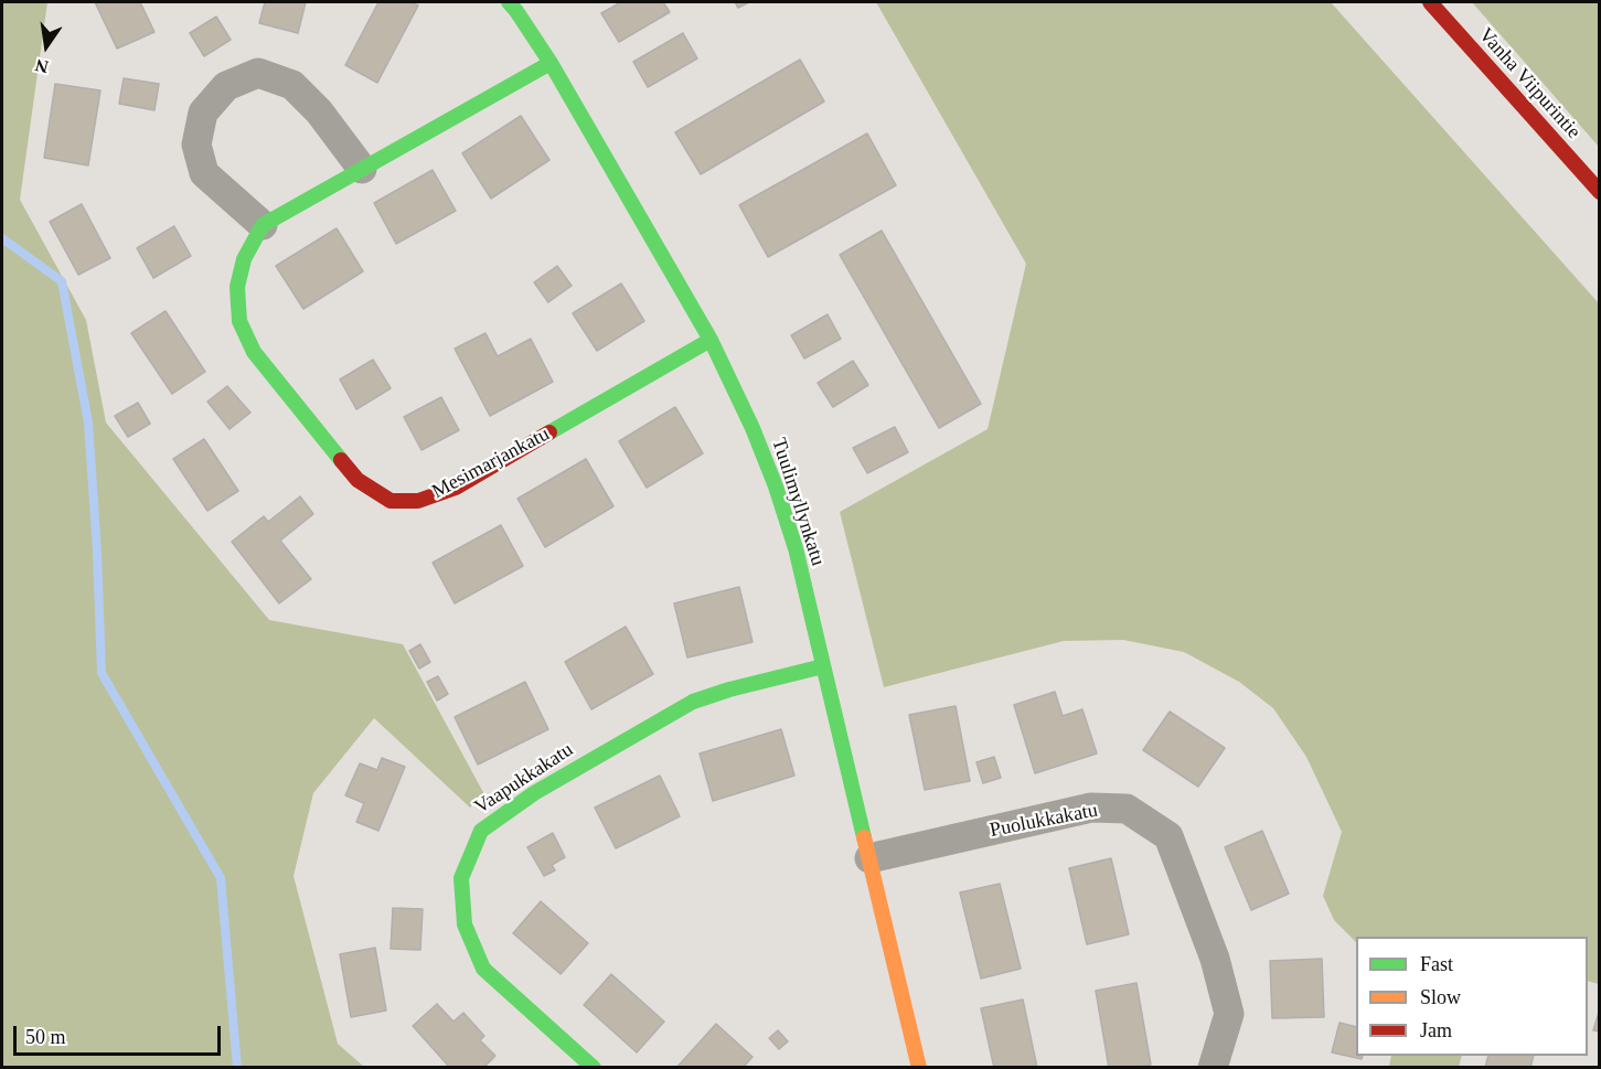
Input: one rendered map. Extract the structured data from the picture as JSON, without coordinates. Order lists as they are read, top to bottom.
{
  "streets": {
    "street": [
      "Vanha Viipurintie",
      "Mesimarjankatu",
      "Tuulimyllynkatu",
      "Vaapukkakatu",
      "Puolukkakatu"
    ]
  },
  "crossings": [
    ["Mesimarjankatu", "Tuulimyllynkatu"],
    ["Tuulimyllynkatu", "Vaapukkakatu"],
    ["Tuulimyllynkatu", "Puolukkakatu"]
  ],
  "legend": ["Fast", "Slow", "Jam"],
  "scale_bar": "50 m",
  "north": "bottom"
}
